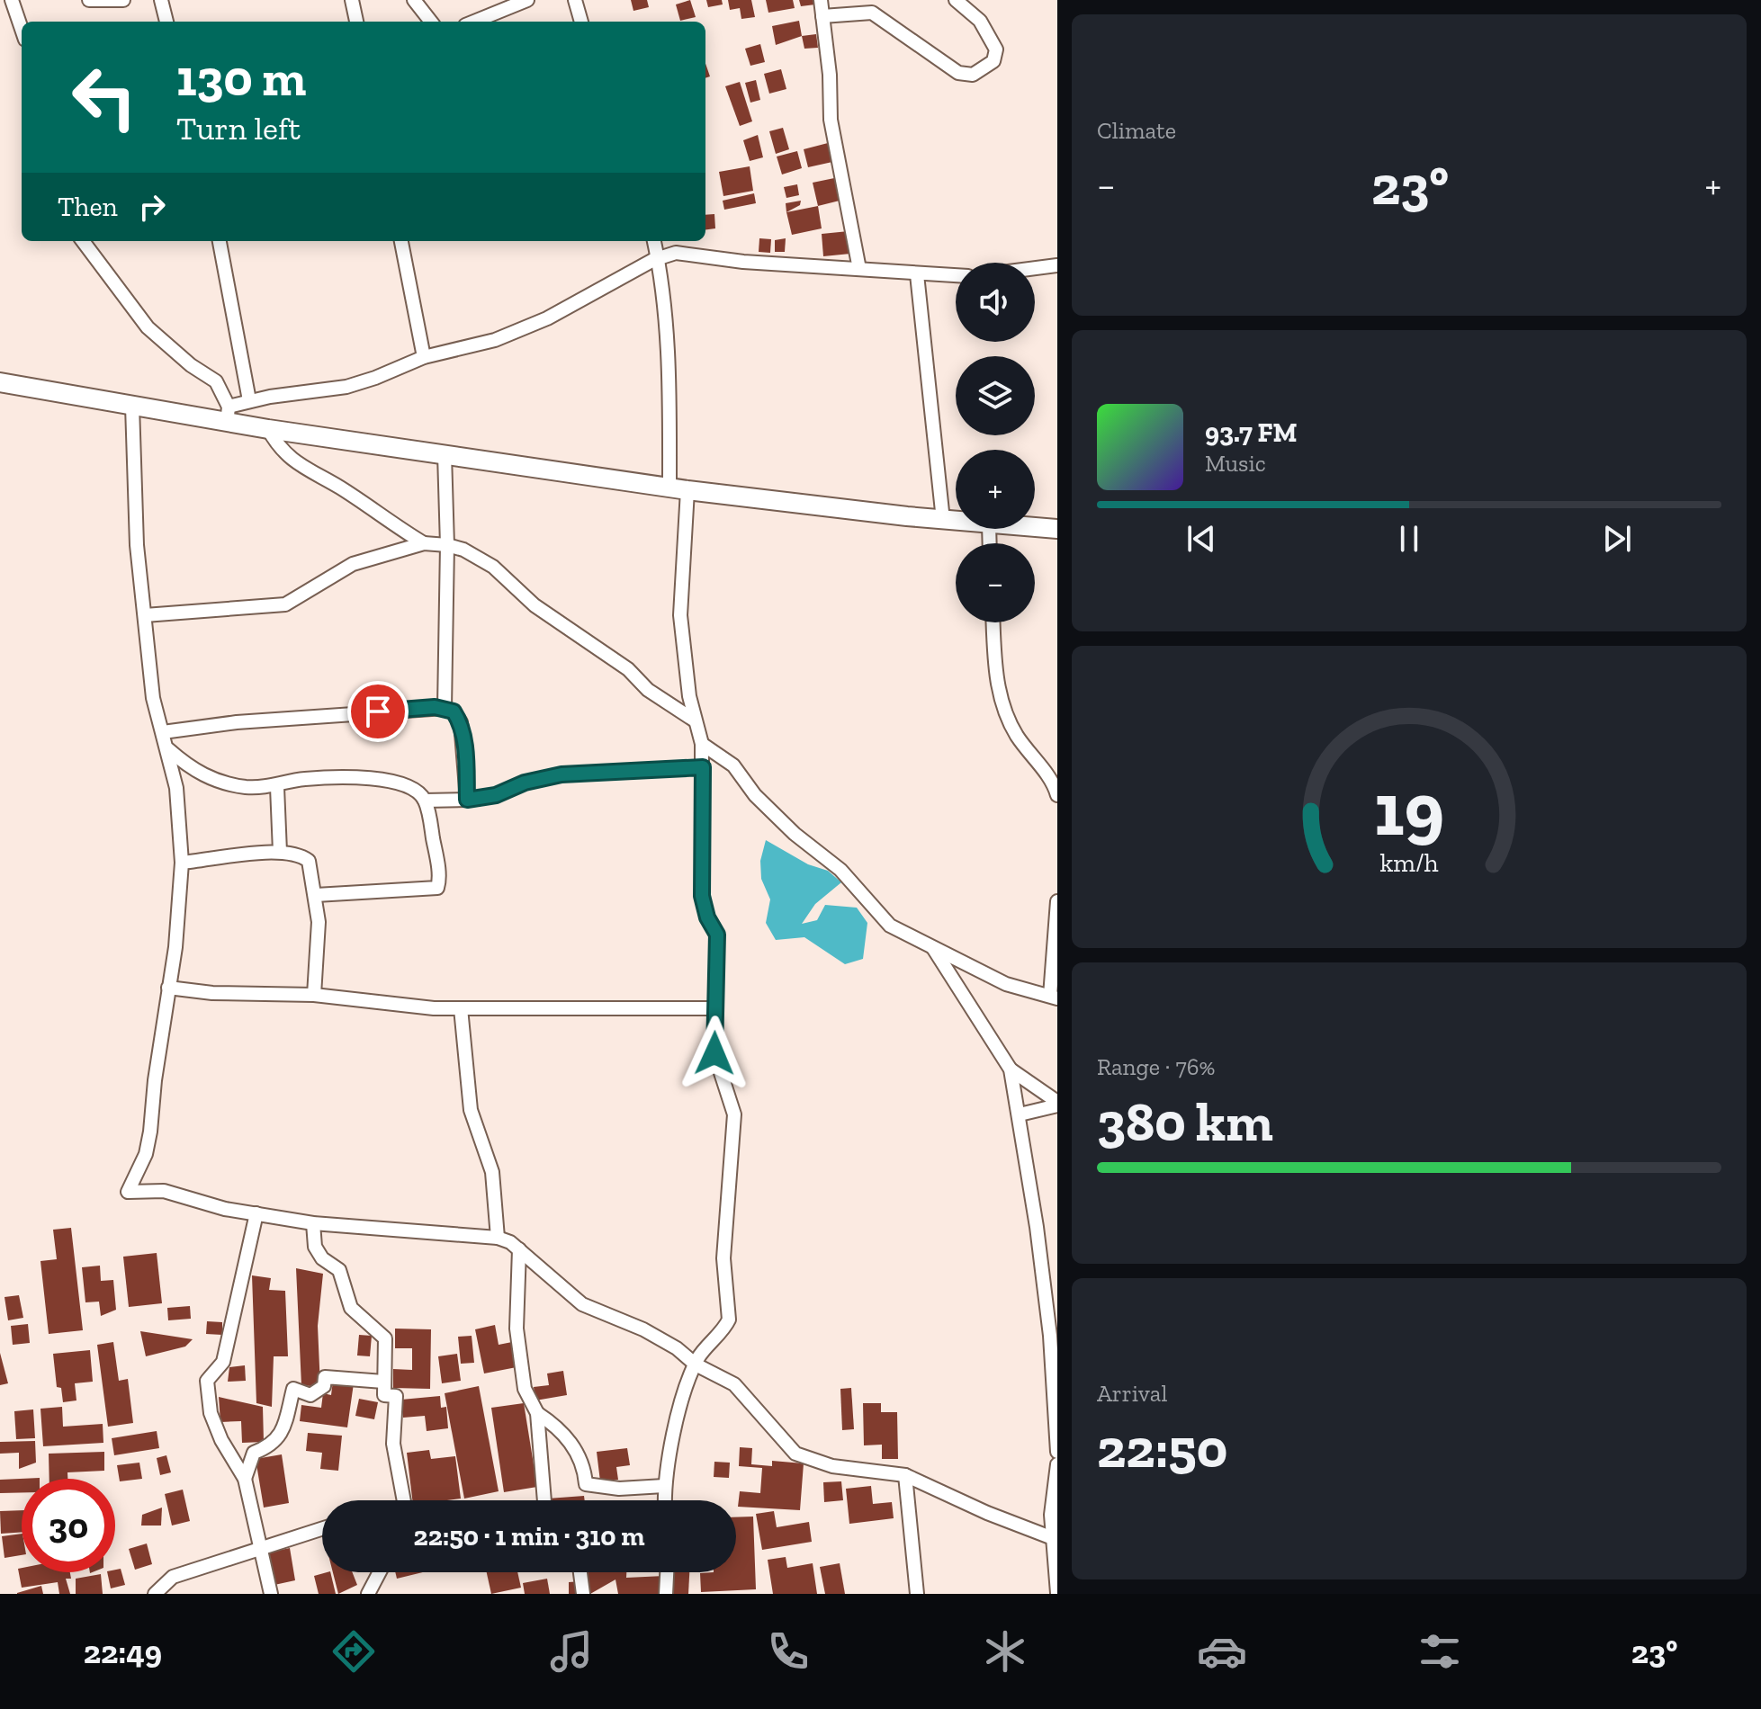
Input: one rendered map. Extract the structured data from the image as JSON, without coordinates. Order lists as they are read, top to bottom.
{
  "page": {
    "tile": [
      "Climate",
      ["Range · 76%", "380 km"],
      ["Arrival", "22:50"]
    ],
    "turn": ["130 m", "Turn left"],
    "heat": ["−", "23°", "+"],
    "then": "Then",
    "map_buttons": ["+", "−"],
    "song": ["93.7 FM", "Music"],
    "limit": "30",
    "trip": "22:50 · 1 min · 310 m",
    "tabs": ["22:49", "23°"],
    "gauge": ["19", "km/h"]
  }
}
